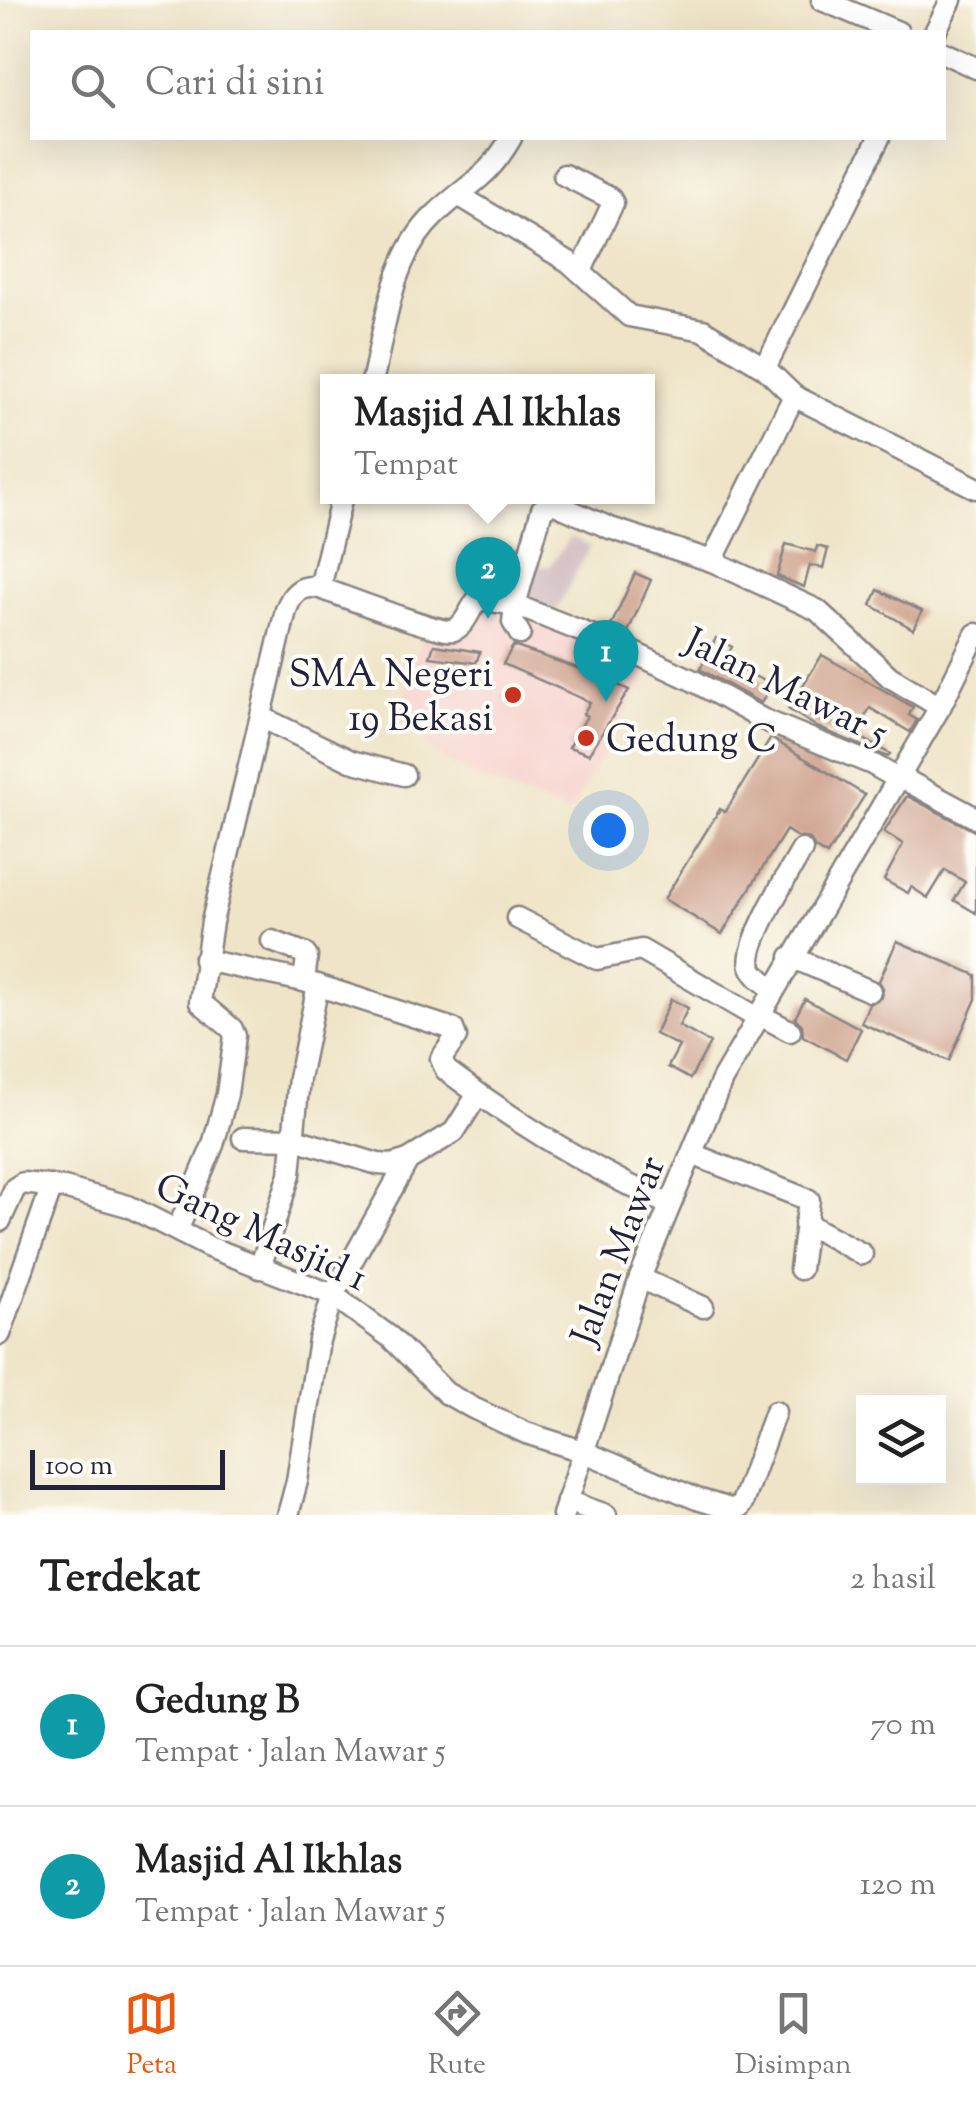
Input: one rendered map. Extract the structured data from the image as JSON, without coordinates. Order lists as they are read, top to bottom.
{
  "streets": {
    "street": ["Jalan Mawar 5", "Gang Masjid 1", "Jalan Mawar"]
  },
  "crossings": [
    ["Jalan Mawar 5", "Jalan Mawar"],
    ["Gang Masjid 1", "Jalan Mawar"]
  ],
  "places": ["SMA Negeri 19 Bekasi", "Gedung C"],
  "scale_bar": "100 m",
  "page": {
    "search": "Cari di sini",
    "popup": ["Masjid Al Ikhlas", "Tempat"],
    "pins": ["2", "1"],
    "scale": "100 m",
    "heading": ["Terdekat", "2 hasil"],
    "list": [
      {
        "mark": "1",
        "name": "Gedung B",
        "note": "Tempat · Jalan Mawar 5",
        "value": "70 m"
      },
      {
        "mark": "2",
        "name": "Masjid Al Ikhlas",
        "note": "Tempat · Jalan Mawar 5",
        "value": "120 m"
      }
    ],
    "nav": ["Peta", "Rute", "Disimpan"]
  }
}
